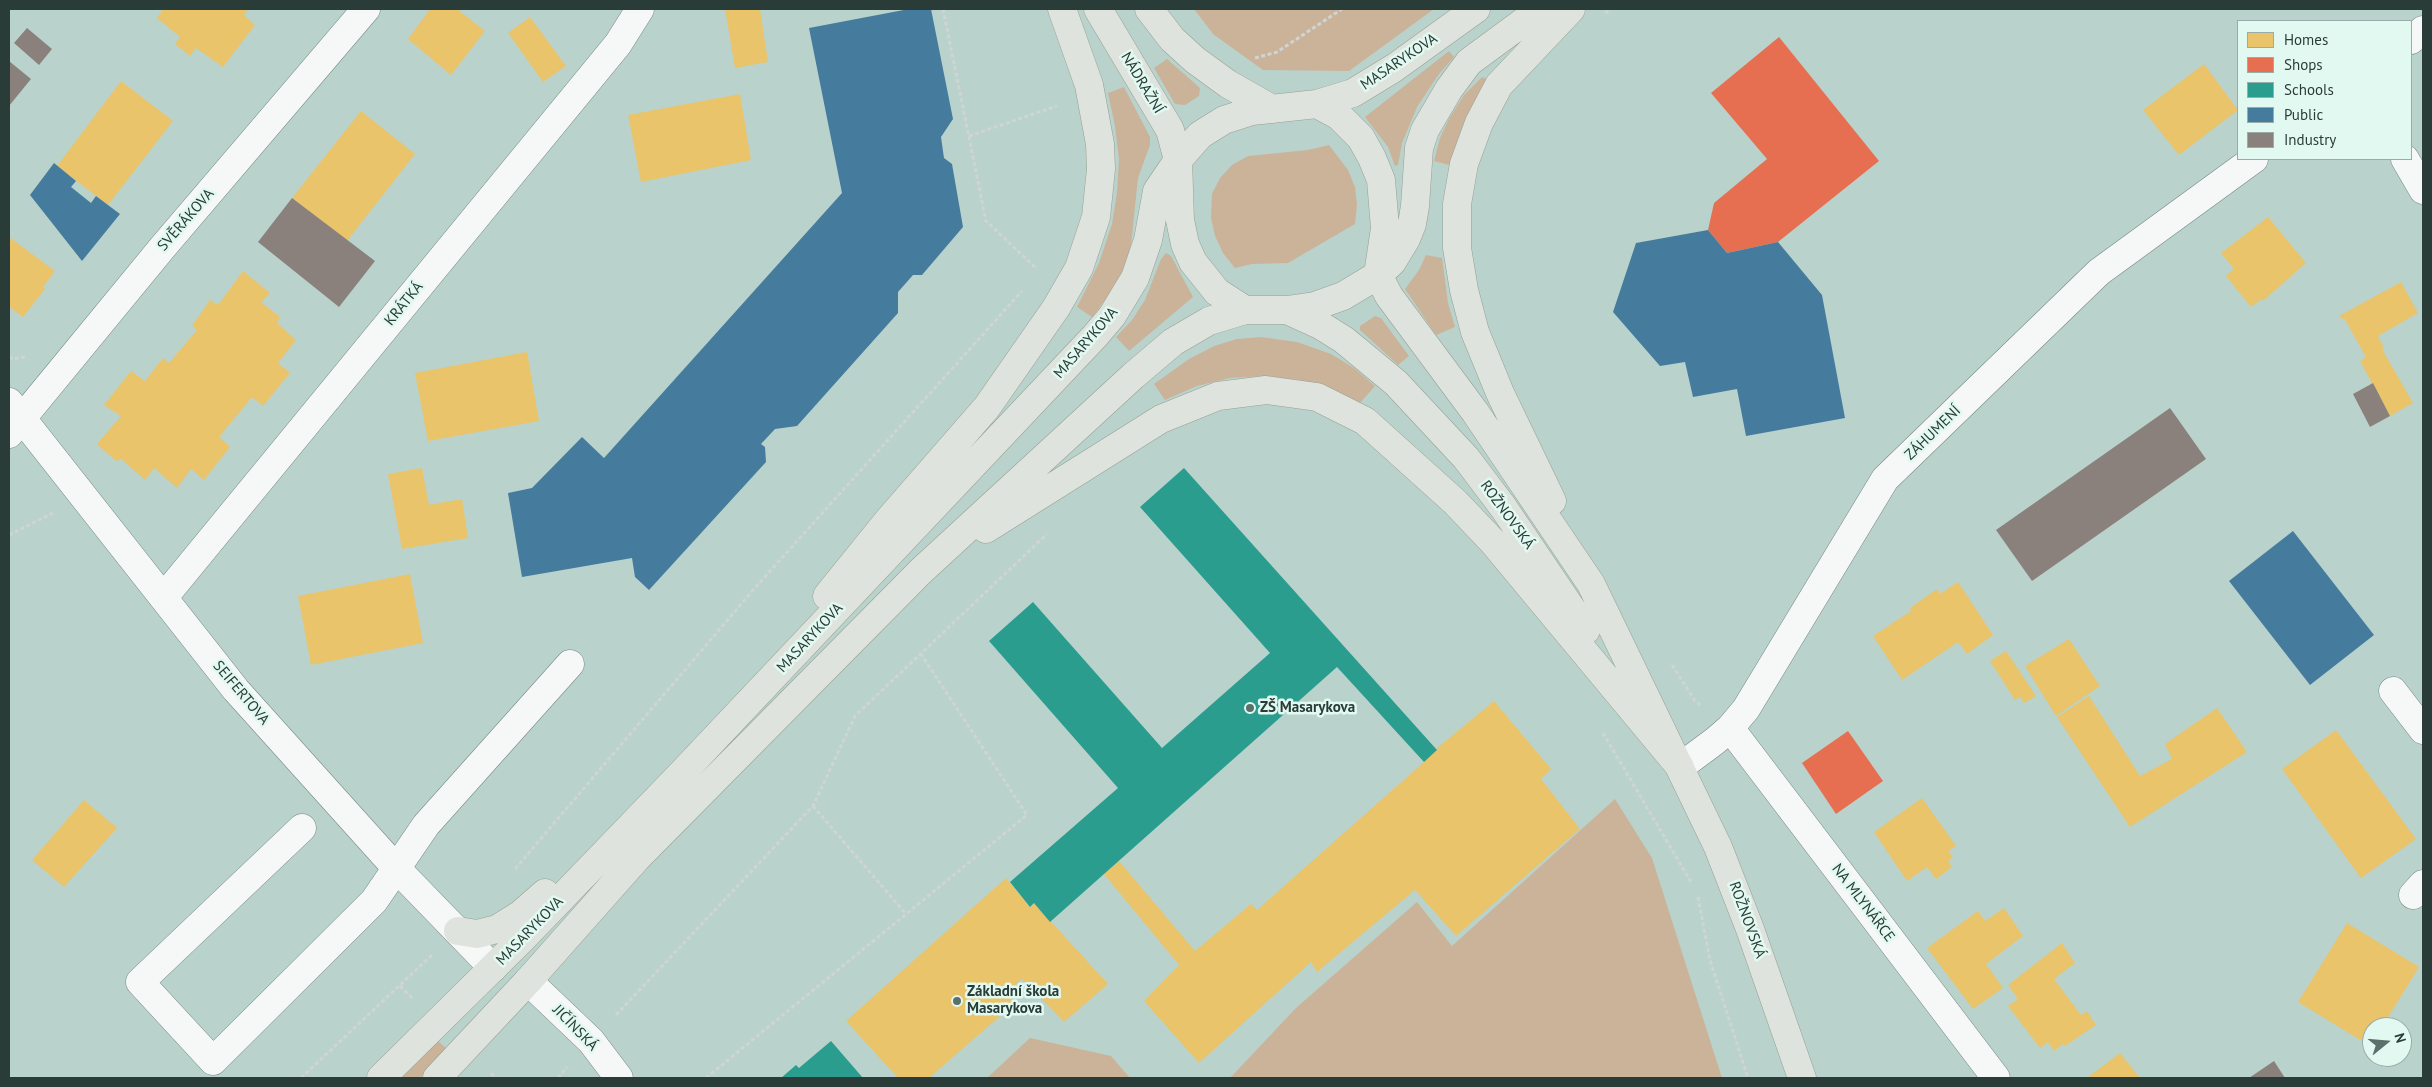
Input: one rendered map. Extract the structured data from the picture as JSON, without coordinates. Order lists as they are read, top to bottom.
{
  "streets": {
    "main road": ["MASARYKOVA", "NÁDRAŽNÍ", "ROŽNOVSKÁ"],
    "street": [
      "SVĚRÁKOVA",
      "KRÁTKÁ",
      "ZÁHUMENÍ",
      "SEIFERTOVA",
      "NA MLYNÁŘCE",
      "JIČÍNSKÁ"
    ]
  },
  "crossings": [
    ["MASARYKOVA", "NÁDRAŽNÍ"],
    ["MASARYKOVA", "ROŽNOVSKÁ"],
    ["MASARYKOVA", "SEIFERTOVA"],
    ["MASARYKOVA", "JIČÍNSKÁ"],
    ["SVĚRÁKOVA", "SEIFERTOVA"],
    ["KRÁTKÁ", "SEIFERTOVA"],
    ["ZÁHUMENÍ", "ROŽNOVSKÁ"],
    ["ZÁHUMENÍ", "NA MLYNÁŘCE"]
  ],
  "places": ["ZŠ Masarykova", "Základní škola Masarykova"],
  "legend": [
    "Homes",
    "Shops",
    "Schools",
    "Public",
    "Industry"
  ],
  "north": "right"
}
